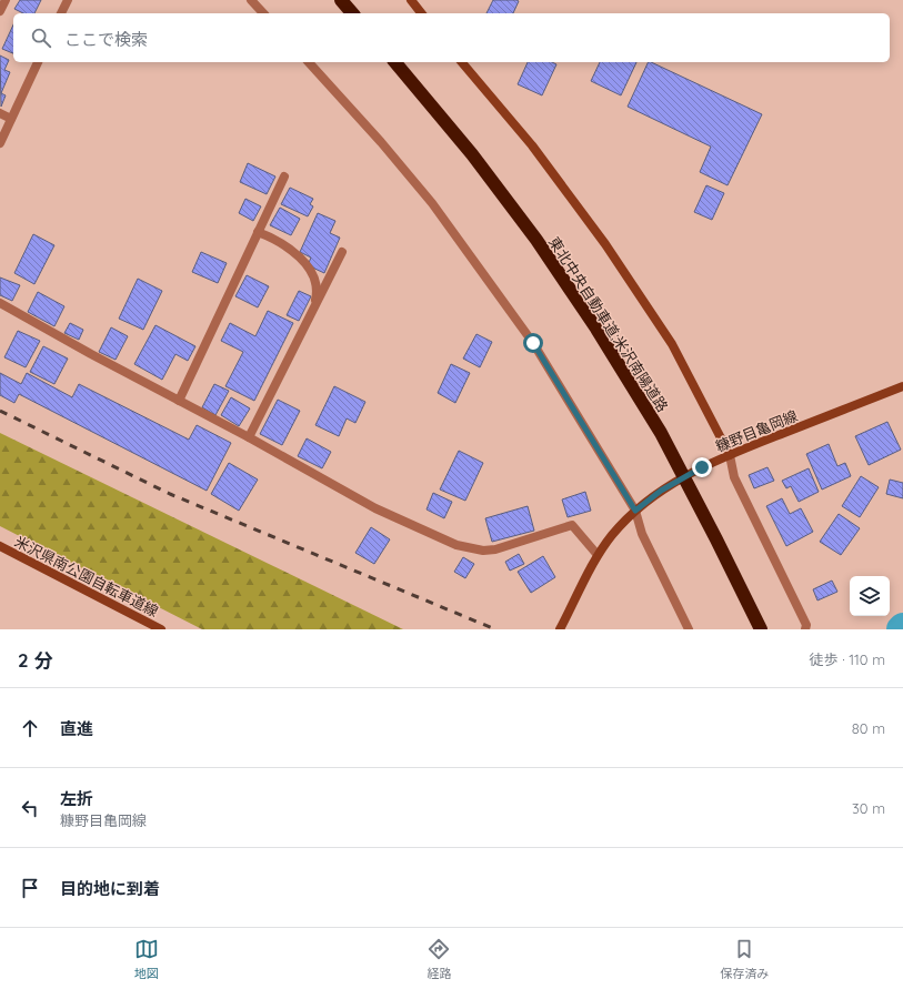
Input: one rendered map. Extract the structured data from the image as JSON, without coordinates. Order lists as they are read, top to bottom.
{
  "streets": {
    "highway": ["東北中央自動車道;米沢南陽道路"],
    "street": ["糠野目亀岡線", "米沢県南公園自転車道線"]
  },
  "page": {
    "search": "ここで検索",
    "heading": ["2 分", "徒歩 · 110 m"],
    "list": [
      ["直進", "80 m"],
      ["左折", "糠野目亀岡線", "30 m"],
      "目的地に到着"
    ],
    "nav": ["地図", "経路", "保存済み"]
  }
}
